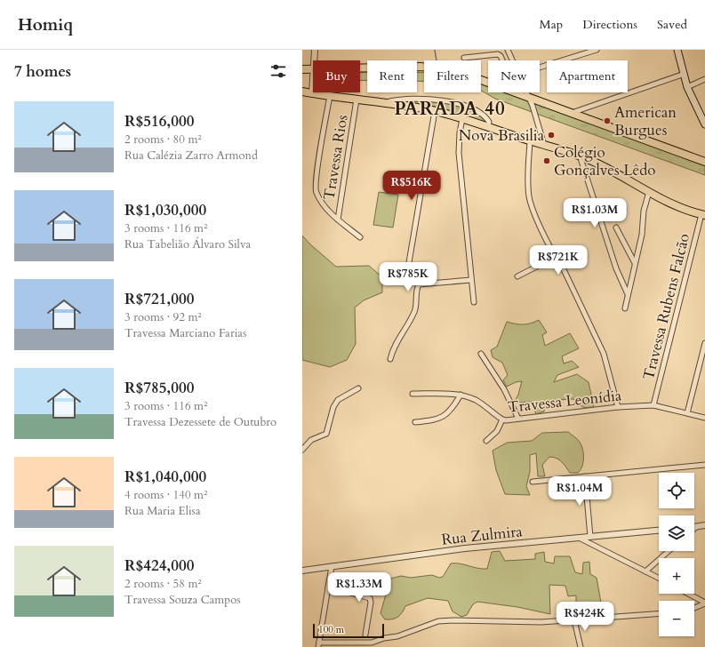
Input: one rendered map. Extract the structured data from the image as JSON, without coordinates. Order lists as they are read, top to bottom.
{
  "streets": {
    "street": [
      "Travessa Rios",
      "Travessa Rubens Falcão",
      "Travessa Leonídia",
      "Rua Zulmira"
    ]
  },
  "crossings": [
    ["Travessa Rubens Falcão", "Travessa Leonídia"]
  ],
  "districts": ["PARADA 40"],
  "places": ["American Burgues", "Nova Brasilia", "Colégio Gonçalves Lêdo"],
  "scale_bar": "100 m",
  "page": {
    "header": "Homiq",
    "nav": ["Map", "Directions", "Saved"],
    "heading": "7 homes",
    "chip": [
      "Buy",
      "Rent",
      "Filters",
      "New",
      "Apartment"
    ],
    "list": [
      {
        "name": "R$516,000",
        "note": "2 rooms · 80 m² · Rua Calézia Zarro Armond"
      },
      {
        "name": "R$1,030,000",
        "note": "3 rooms · 116 m² · Rua Tabelião Álvaro Silva"
      },
      {
        "name": "R$721,000",
        "note": "3 rooms · 92 m² · Travessa Marciano Farias"
      },
      {
        "name": "R$785,000",
        "note": "3 rooms · 116 m² · Travessa Dezessete de Outubro"
      },
      {
        "name": "R$1,040,000",
        "note": "4 rooms · 140 m² · Rua Maria Elisa"
      },
      {
        "name": "R$424,000",
        "note": "2 rooms · 58 m² · Travessa Souza Campos"
      }
    ],
    "price": [
      "R$516K",
      "R$1.03M",
      "R$721K",
      "R$785K",
      "R$1.04M",
      "R$1.33M",
      "R$424K"
    ],
    "map_buttons": ["+", "−"],
    "scale": "100 m"
  }
}
